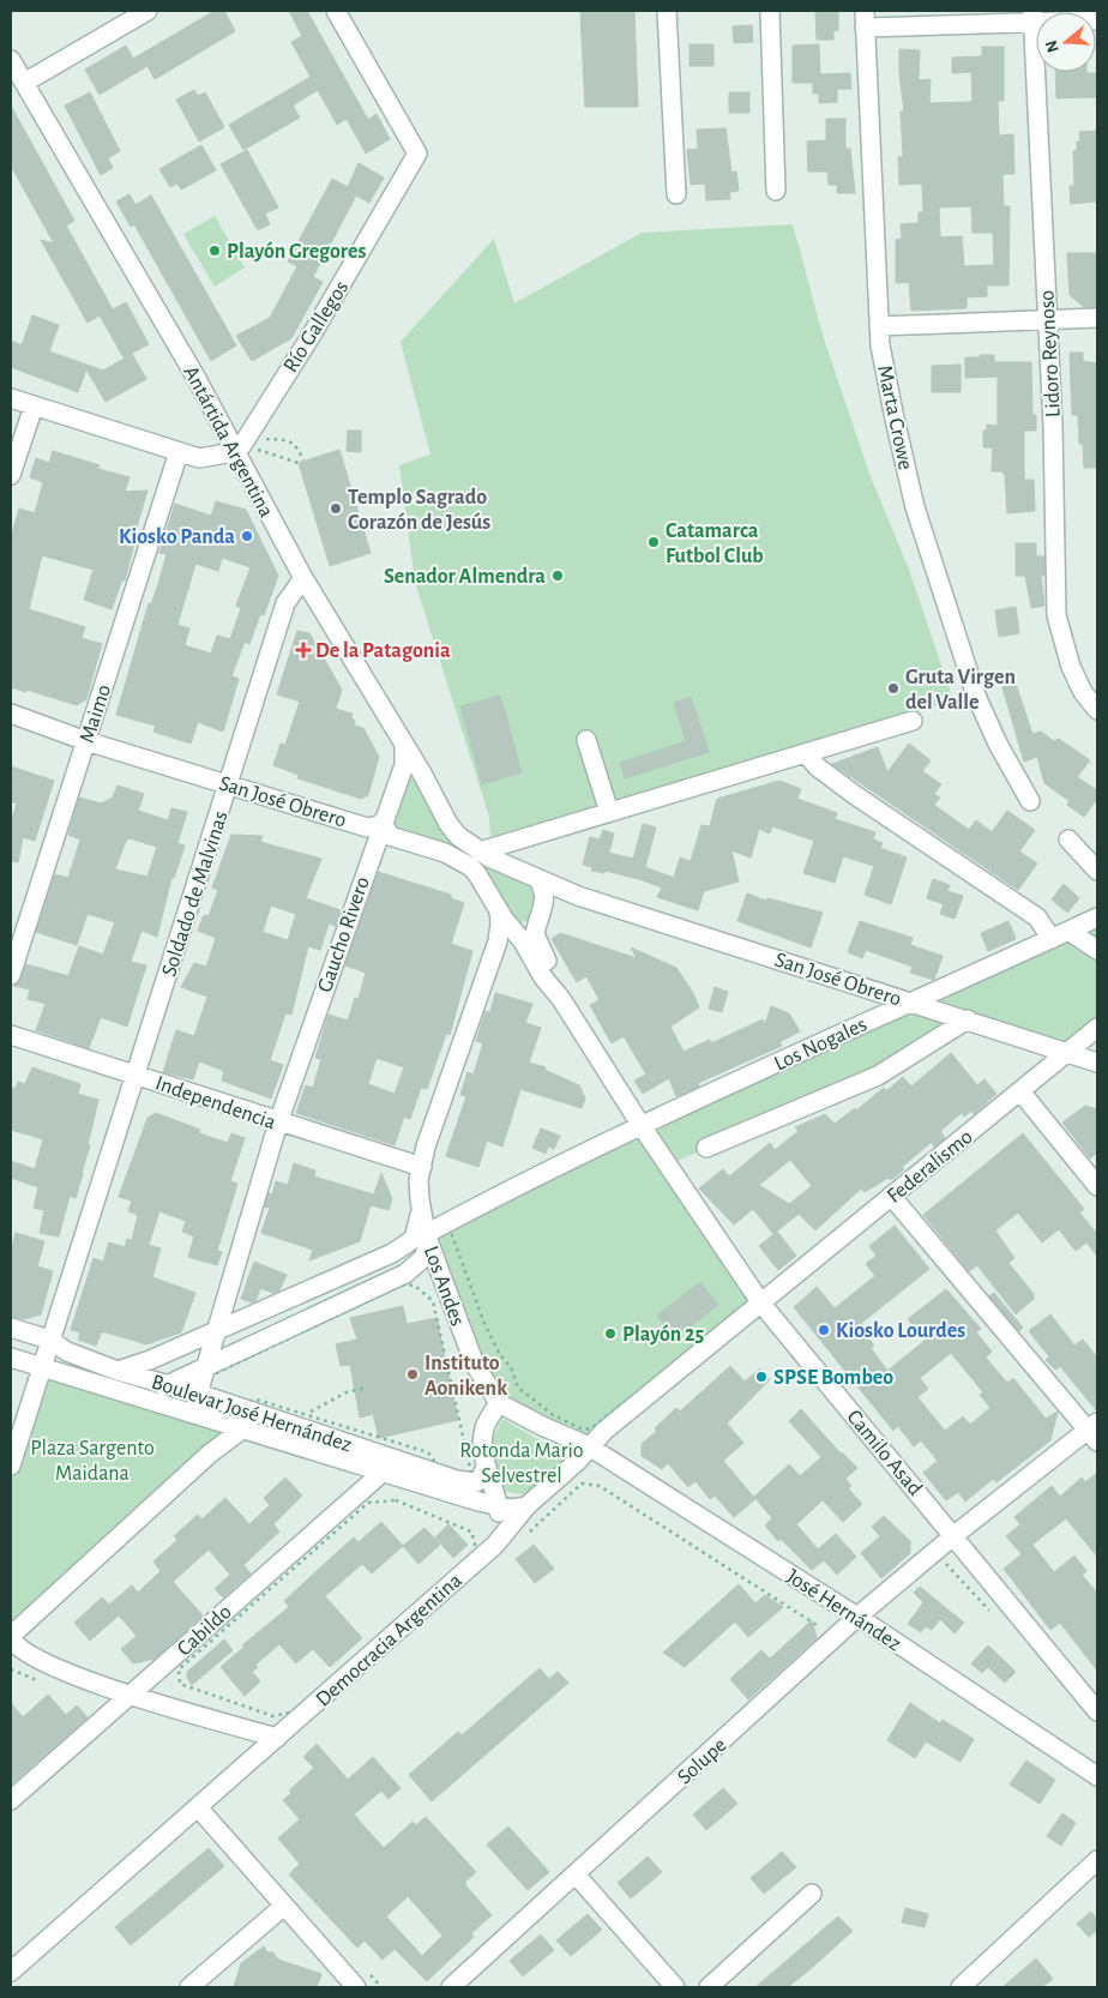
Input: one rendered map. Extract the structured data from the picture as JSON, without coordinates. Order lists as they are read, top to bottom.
{
  "streets": {
    "street": [
      "Río Gallegos",
      "Lidoro Reynoso",
      "Marta Crowe",
      "Antártida Argentina",
      "Maimo",
      "San José Obrero",
      "Soldado de Malvinas",
      "Gaucho Rivero",
      "Los Nogales",
      "Independencia",
      "Federalismo",
      "Los Andes",
      "Boulevar José Hernández",
      "Camilo Asad",
      "José Hernández",
      "Cabildo",
      "Democracia Argentina",
      "Solupe"
    ]
  },
  "crossings": [
    ["Río Gallegos", "Antártida Argentina"],
    ["Antártida Argentina", "San José Obrero"],
    ["Antártida Argentina", "Soldado de Malvinas"],
    ["Antártida Argentina", "Gaucho Rivero"],
    ["Maimo", "San José Obrero"],
    ["San José Obrero", "Soldado de Malvinas"],
    ["San José Obrero", "Gaucho Rivero"],
    ["San José Obrero", "Los Nogales"],
    ["San José Obrero", "Federalismo"],
    ["Soldado de Malvinas", "Independencia"],
    ["Soldado de Malvinas", "Boulevar José Hernández"],
    ["Gaucho Rivero", "Independencia"],
    ["Gaucho Rivero", "Boulevar José Hernández"],
    ["Los Nogales", "Los Andes"],
    ["Los Nogales", "Camilo Asad"],
    ["Independencia", "Los Andes"],
    ["Federalismo", "Camilo Asad"],
    ["Federalismo", "Democracia Argentina"],
    ["Boulevar José Hernández", "Cabildo"],
    ["Boulevar José Hernández", "Democracia Argentina"],
    ["Camilo Asad", "Democracia Argentina"],
    ["Camilo Asad", "Solupe"],
    ["José Hernández", "Democracia Argentina"],
    ["José Hernández", "Solupe"]
  ],
  "parks": ["Plaza Sargento Maidana", "Rotonda Mario Selvestrel"],
  "places": {
    "other": [
      "Playón Gregores",
      "Templo Sagrado Corazón de Jesús",
      "Kiosko Panda",
      "Catamarca Futbol Club",
      "Senador Almendra",
      "Gruta Virgen del Valle",
      "Kiosko Lourdes",
      "Playón 25",
      "Instituto Aonikenk",
      "SPSE Bombeo"
    ],
    "health": ["De la Patagonia"]
  },
  "north": "left"
}
